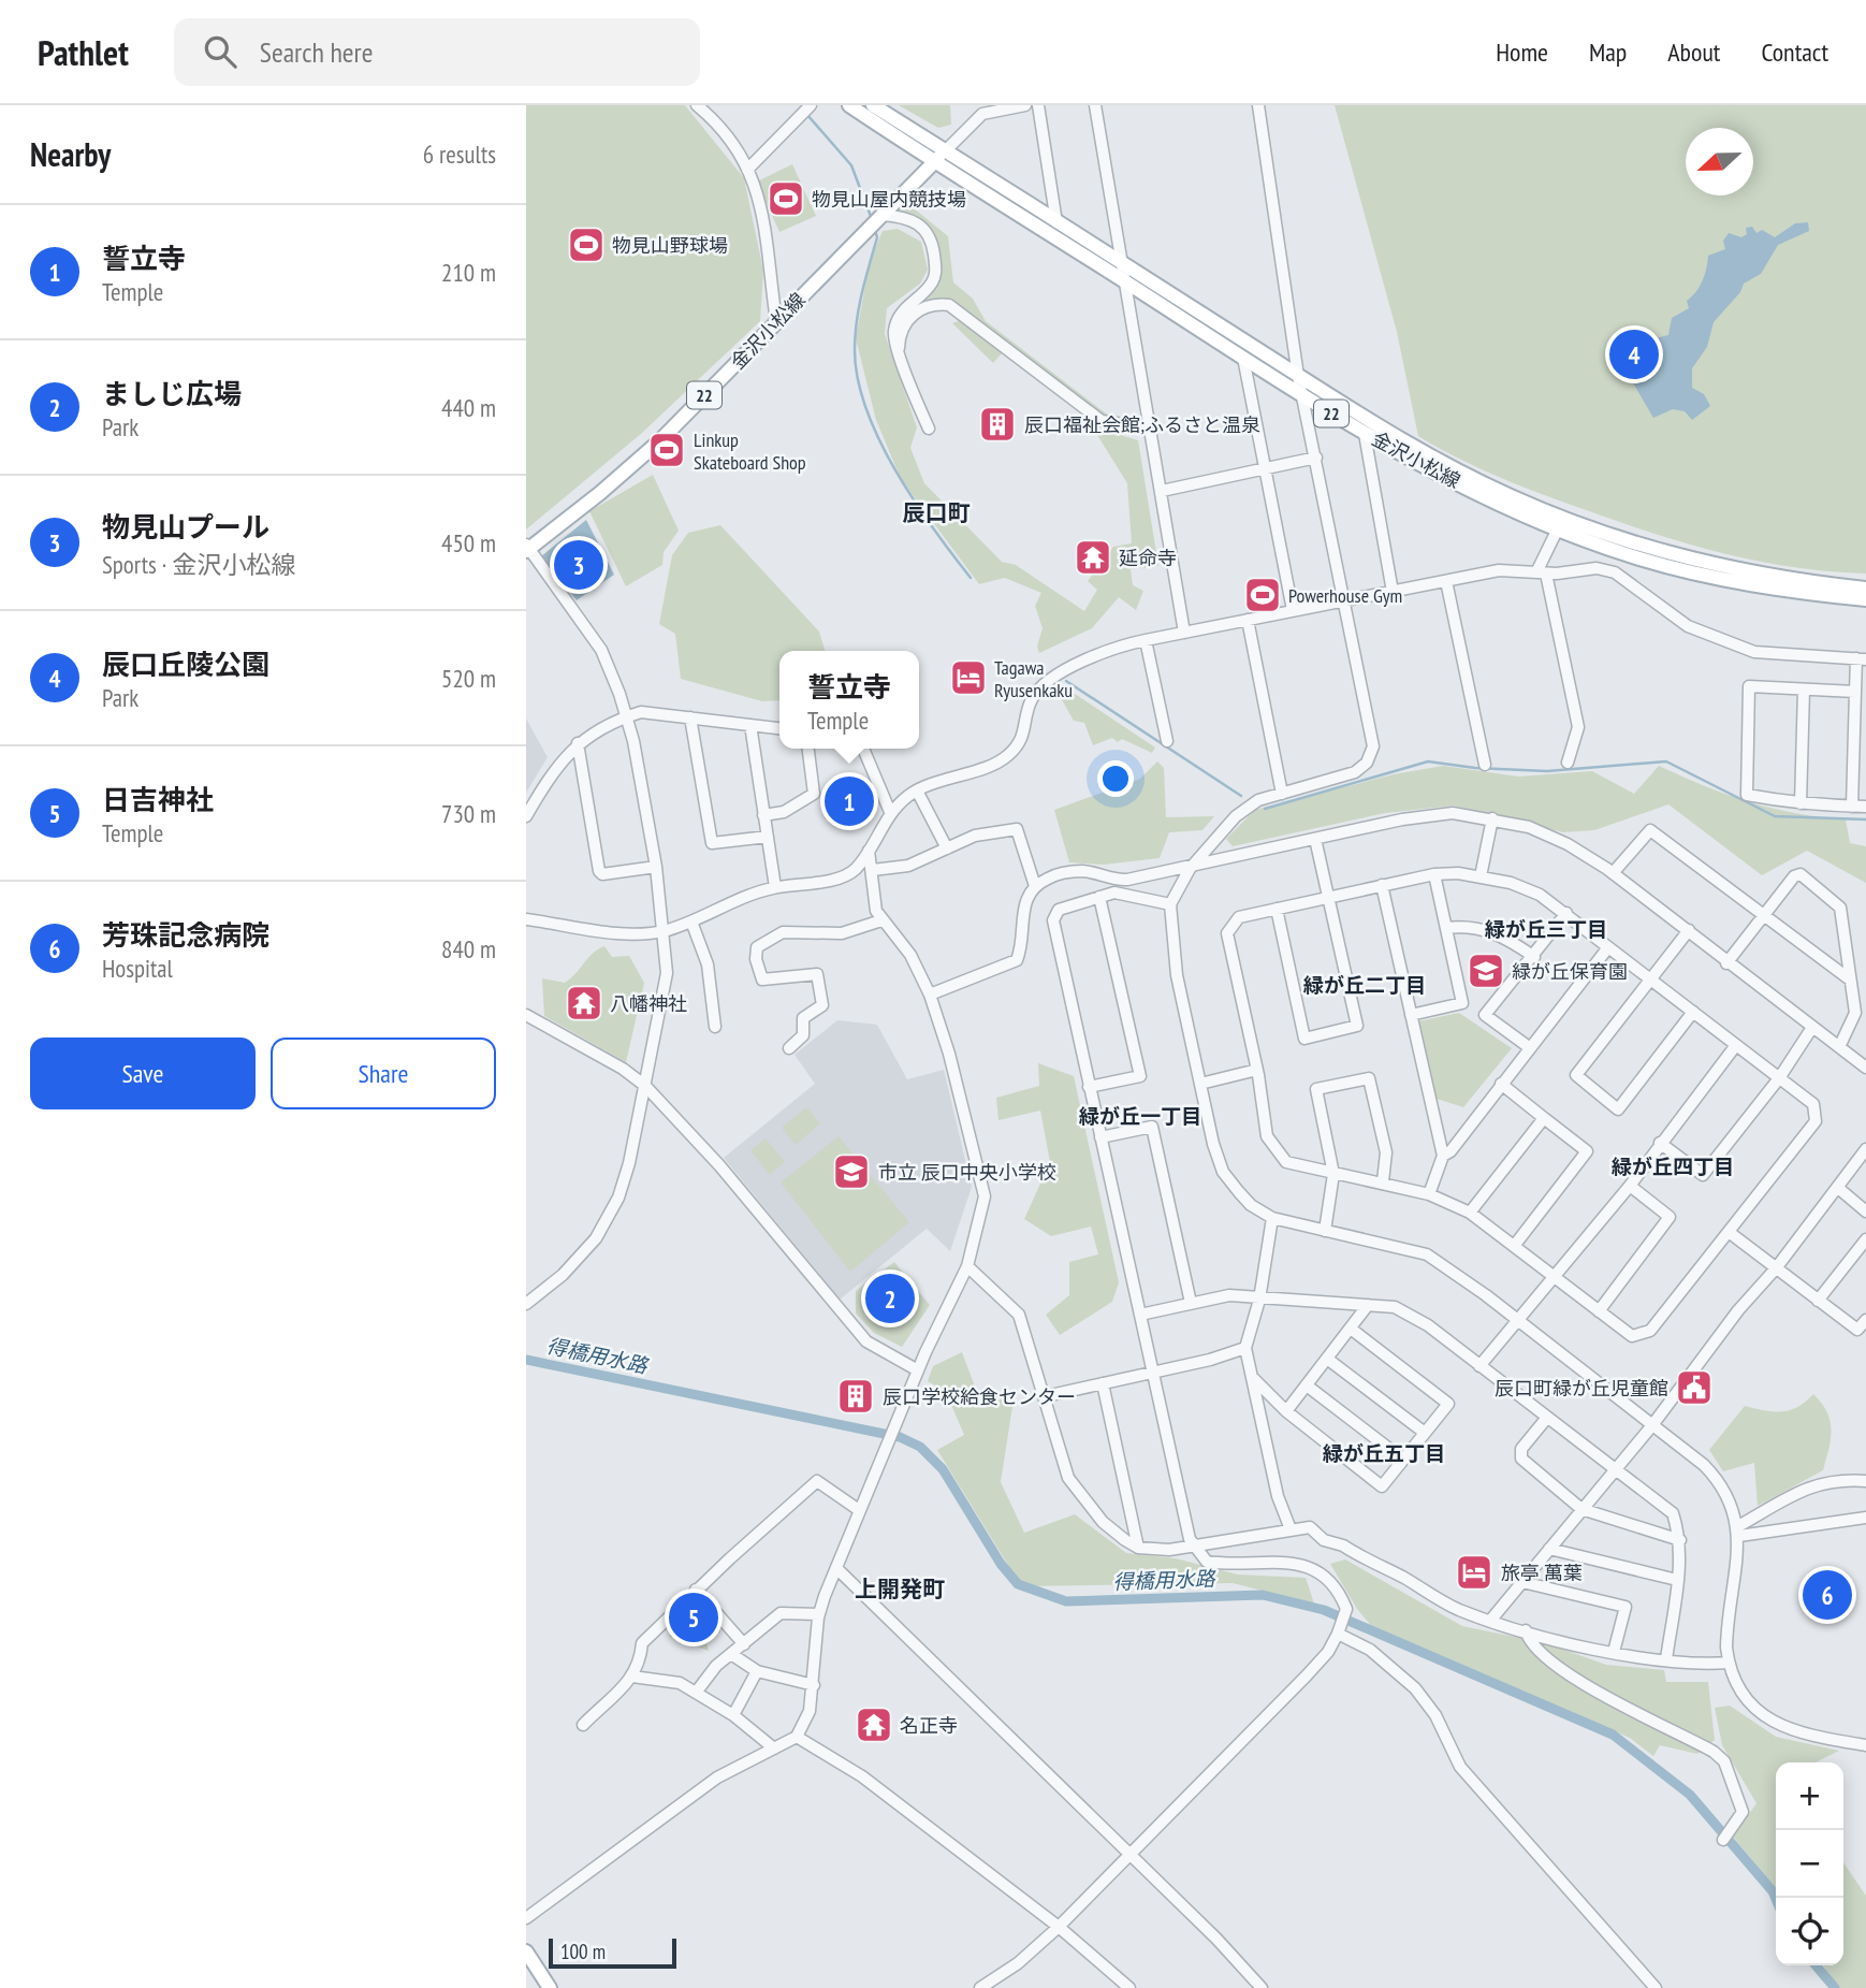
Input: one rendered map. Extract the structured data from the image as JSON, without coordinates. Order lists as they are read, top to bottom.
{
  "streets": {
    "main road": ["金沢小松線", "22"]
  },
  "districts": [
    "辰口町",
    "緑が丘三丁目",
    "緑が丘二丁目",
    "緑が丘一丁目",
    "緑が丘四丁目",
    "緑が丘五丁目",
    "上開発町"
  ],
  "water": ["得橋用水路"],
  "places": {
    "sports": [
      "物見山屋内競技場",
      "物見山野球場",
      "Linkup Skateboard Shop",
      "Powerhouse Gym"
    ],
    "building": ["辰口福祉会館;ふるさと温泉", "辰口学校給食センター"],
    "temple": ["延命寺", "八幡神社", "名正寺"],
    "hotel": ["Tagawa Ryusenkaku", "旅亭 萬葉"],
    "school or university": ["緑が丘保育園", "市立 辰口中央小学校"],
    "public building": ["辰口町緑が丘児童館"]
  },
  "scale_bar": "100 m",
  "north": "left",
  "page": {
    "header": "Pathlet",
    "search": "Search here",
    "nav": [
      "Home",
      "Map",
      "About",
      "Contact"
    ],
    "heading": ["Nearby", "6 results"],
    "list": [
      {
        "mark": "1",
        "name": "誓立寺",
        "note": "Temple",
        "value": "210 m"
      },
      {
        "mark": "2",
        "name": "ましじ広場",
        "note": "Park",
        "value": "440 m"
      },
      {
        "mark": "3",
        "name": "物見山プール",
        "note": "Sports · 金沢小松線",
        "value": "450 m"
      },
      {
        "mark": "4",
        "name": "辰口丘陵公園",
        "note": "Park",
        "value": "520 m"
      },
      {
        "mark": "5",
        "name": "日吉神社",
        "note": "Temple",
        "value": "730 m"
      },
      {
        "mark": "6",
        "name": "芳珠記念病院",
        "note": "Hospital",
        "value": "840 m"
      }
    ],
    "pins": [
      "4",
      "3",
      "1",
      "2",
      "6",
      "5"
    ],
    "popup": ["誓立寺", "Temple"],
    "buttons": ["Save", "Share"],
    "map_buttons": ["+", "−"],
    "scale": "100 m"
  }
}
